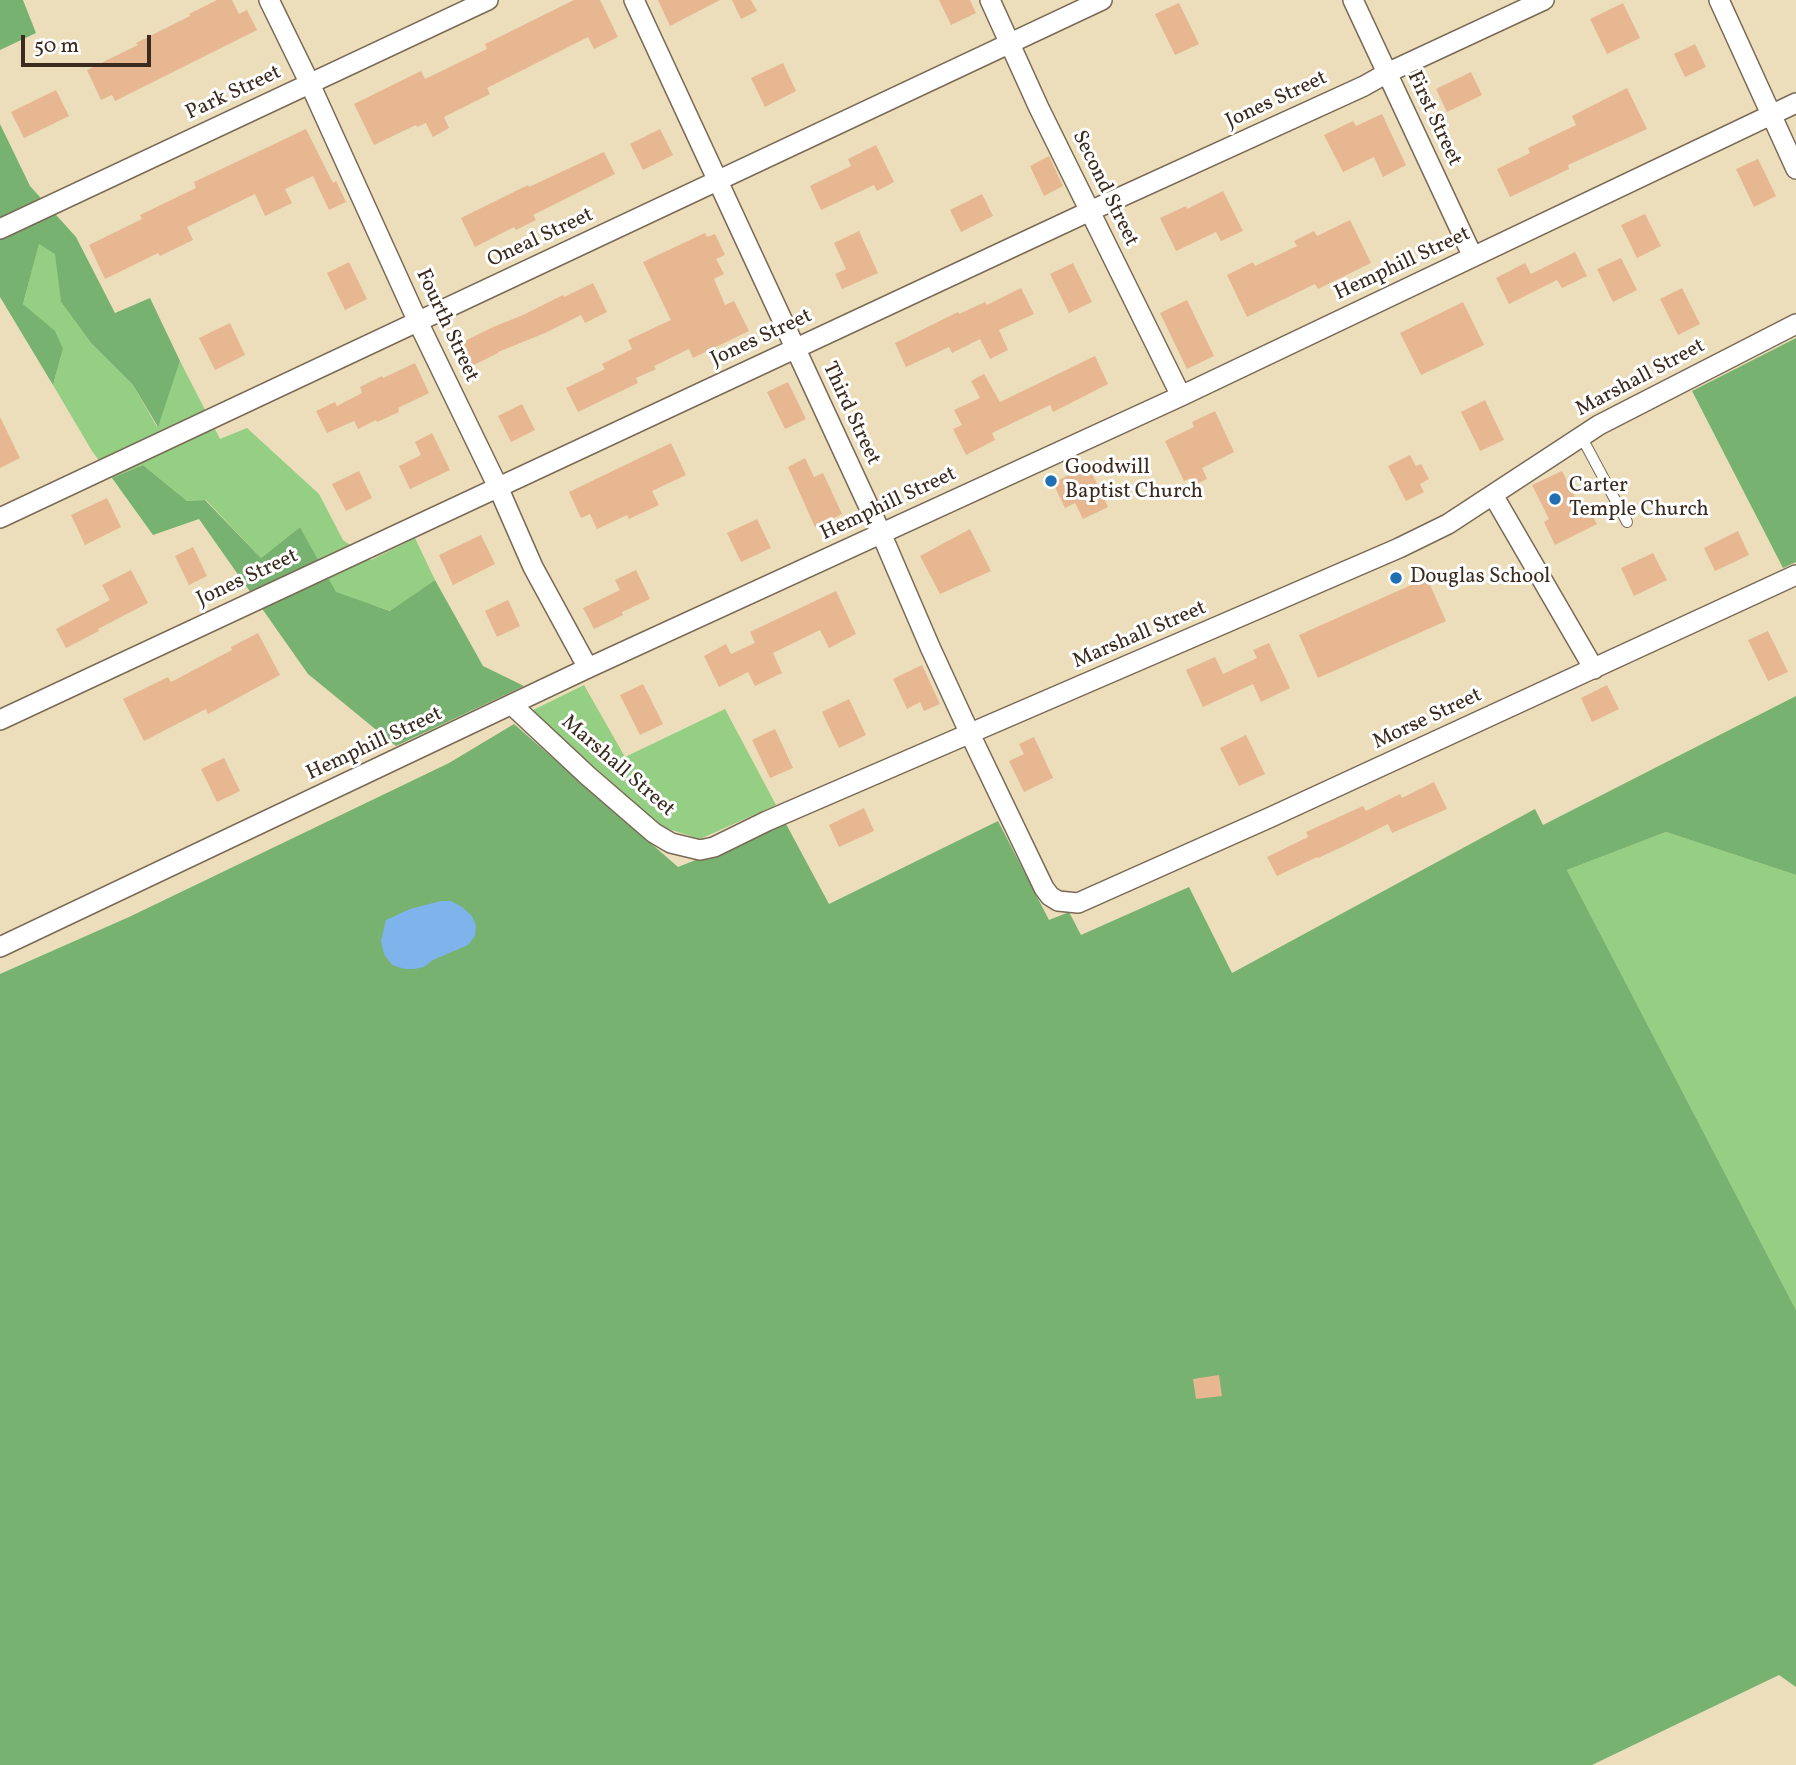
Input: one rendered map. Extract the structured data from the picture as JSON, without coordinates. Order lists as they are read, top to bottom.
{
  "streets": {
    "street": [
      "Park Street",
      "Jones Street",
      "First Street",
      "Second Street",
      "Oneal Street",
      "Hemphill Street",
      "Fourth Street",
      "Marshall Street",
      "Third Street",
      "Morse Street"
    ]
  },
  "crossings": [
    ["Park Street", "Fourth Street"],
    ["Jones Street", "First Street"],
    ["Jones Street", "Second Street"],
    ["Jones Street", "Fourth Street"],
    ["Jones Street", "Third Street"],
    ["First Street", "Hemphill Street"],
    ["Second Street", "Oneal Street"],
    ["Second Street", "Hemphill Street"],
    ["Oneal Street", "Fourth Street"],
    ["Oneal Street", "Third Street"],
    ["Hemphill Street", "Fourth Street"],
    ["Hemphill Street", "Marshall Street"],
    ["Hemphill Street", "Third Street"],
    ["Marshall Street", "Third Street"],
    ["Third Street", "Morse Street"]
  ],
  "places": ["Goodwill Baptist Church", "Carter Temple Church", "Douglas School"],
  "scale_bar": "50 m"
}
